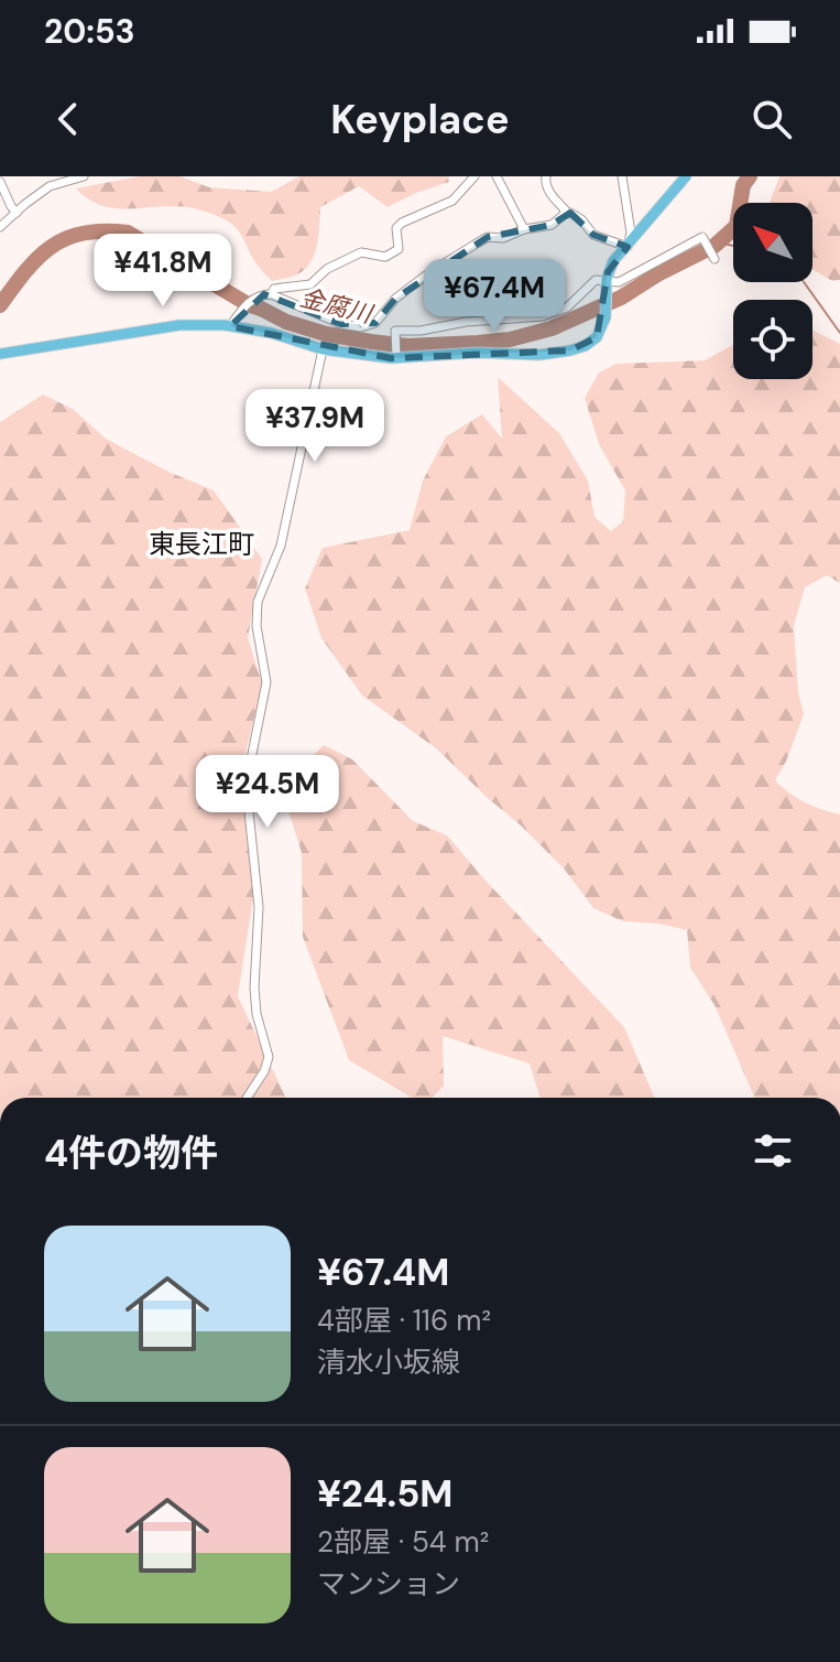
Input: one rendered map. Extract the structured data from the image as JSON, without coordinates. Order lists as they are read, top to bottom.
{
  "districts": ["東長江町"],
  "water": ["金腐川"],
  "north": "top left",
  "page": {
    "status": "20:53",
    "header": "Keyplace",
    "price": [
      "¥41.8M",
      "¥67.4M",
      "¥37.9M",
      "¥24.5M"
    ],
    "heading": "4件の物件",
    "list": [
      {
        "name": "¥67.4M",
        "note": "4部屋 · 116 m² · 清水小坂線"
      },
      {
        "name": "¥24.5M",
        "note": "2部屋 · 54 m² · マンション"
      }
    ]
  }
}
